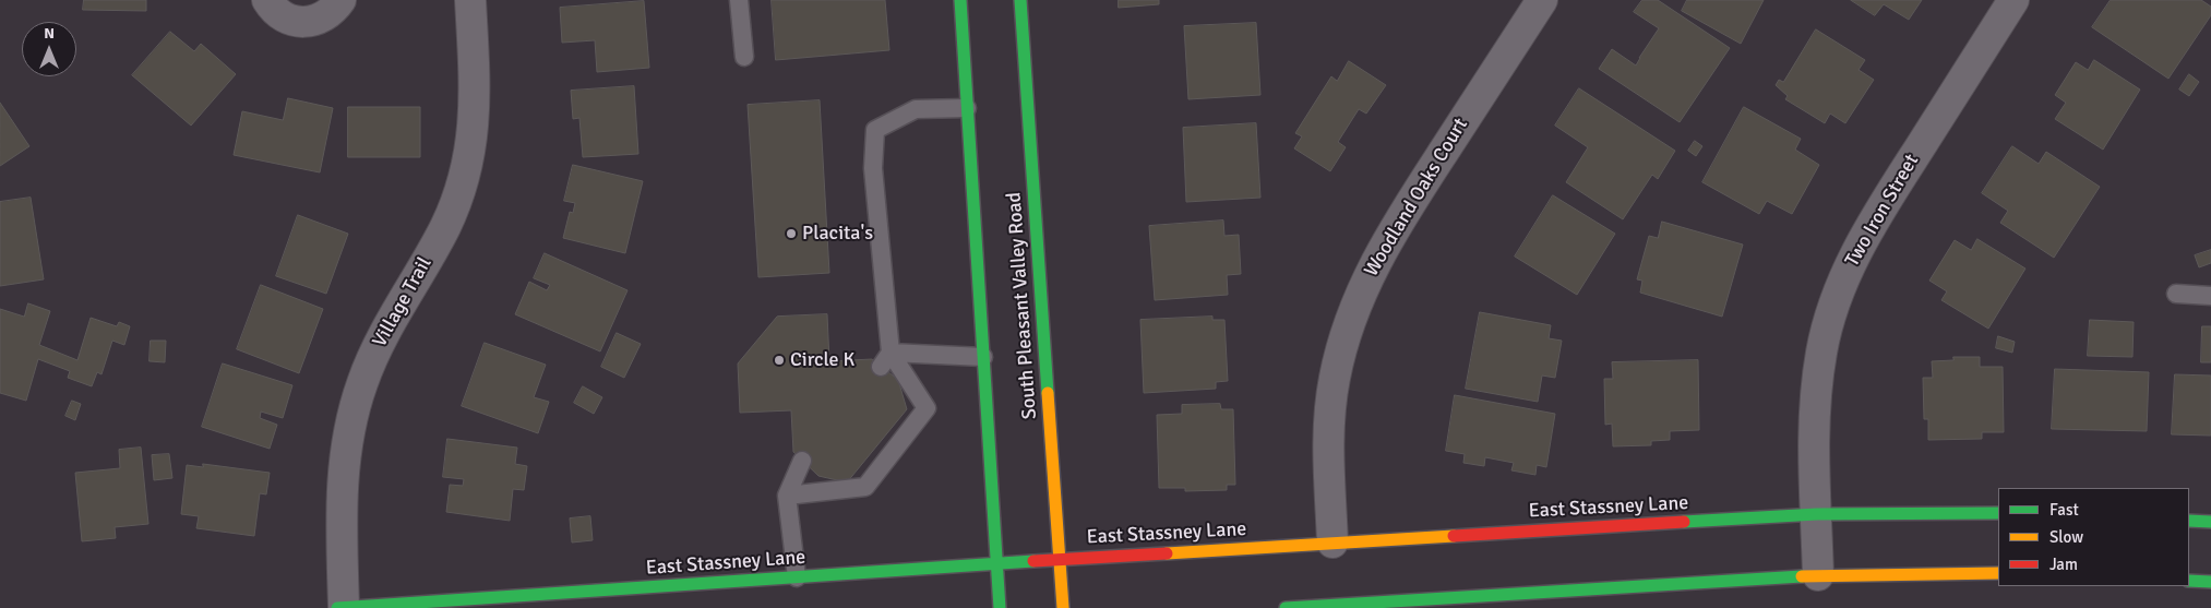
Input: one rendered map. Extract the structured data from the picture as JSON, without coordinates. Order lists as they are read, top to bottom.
{
  "streets": {
    "main road": ["South Pleasant Valley Road", "East Stassney Lane"],
    "street": ["Woodland Oaks Court", "Two Iron Street", "Village Trail"]
  },
  "crossings": [
    ["Woodland Oaks Court", "East Stassney Lane"],
    ["Two Iron Street", "East Stassney Lane"],
    ["Village Trail", "East Stassney Lane"],
    ["South Pleasant Valley Road", "East Stassney Lane"]
  ],
  "places": ["Placita's", "Circle K"],
  "legend": ["Fast", "Slow", "Jam"],
  "north": "top"
}
